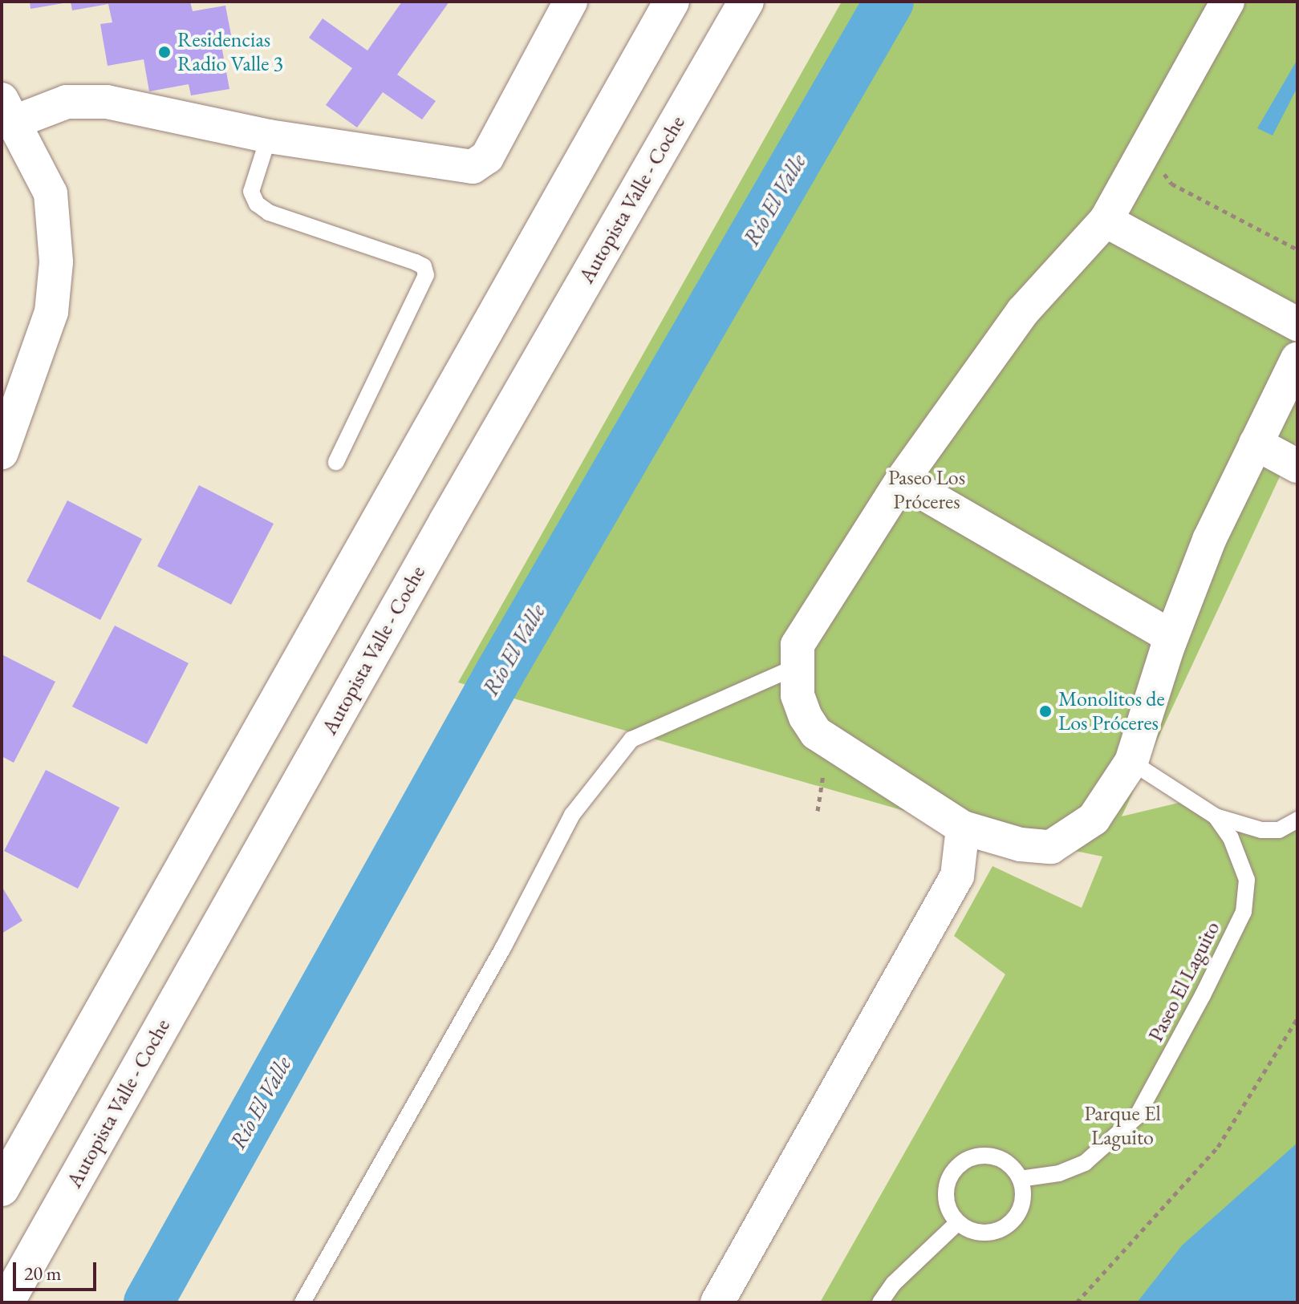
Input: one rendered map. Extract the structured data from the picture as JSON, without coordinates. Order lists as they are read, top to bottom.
{
  "streets": {
    "highway": ["Autopista Valle - Coche"],
    "lane": ["Paseo El Laguito"]
  },
  "water": ["Río El Valle"],
  "parks": ["Paseo Los Próceres", "Parque El Laguito"],
  "places": ["Residencias Radio Valle 3", "Monolitos de Los Próceres"],
  "scale_bar": "20 m"
}
